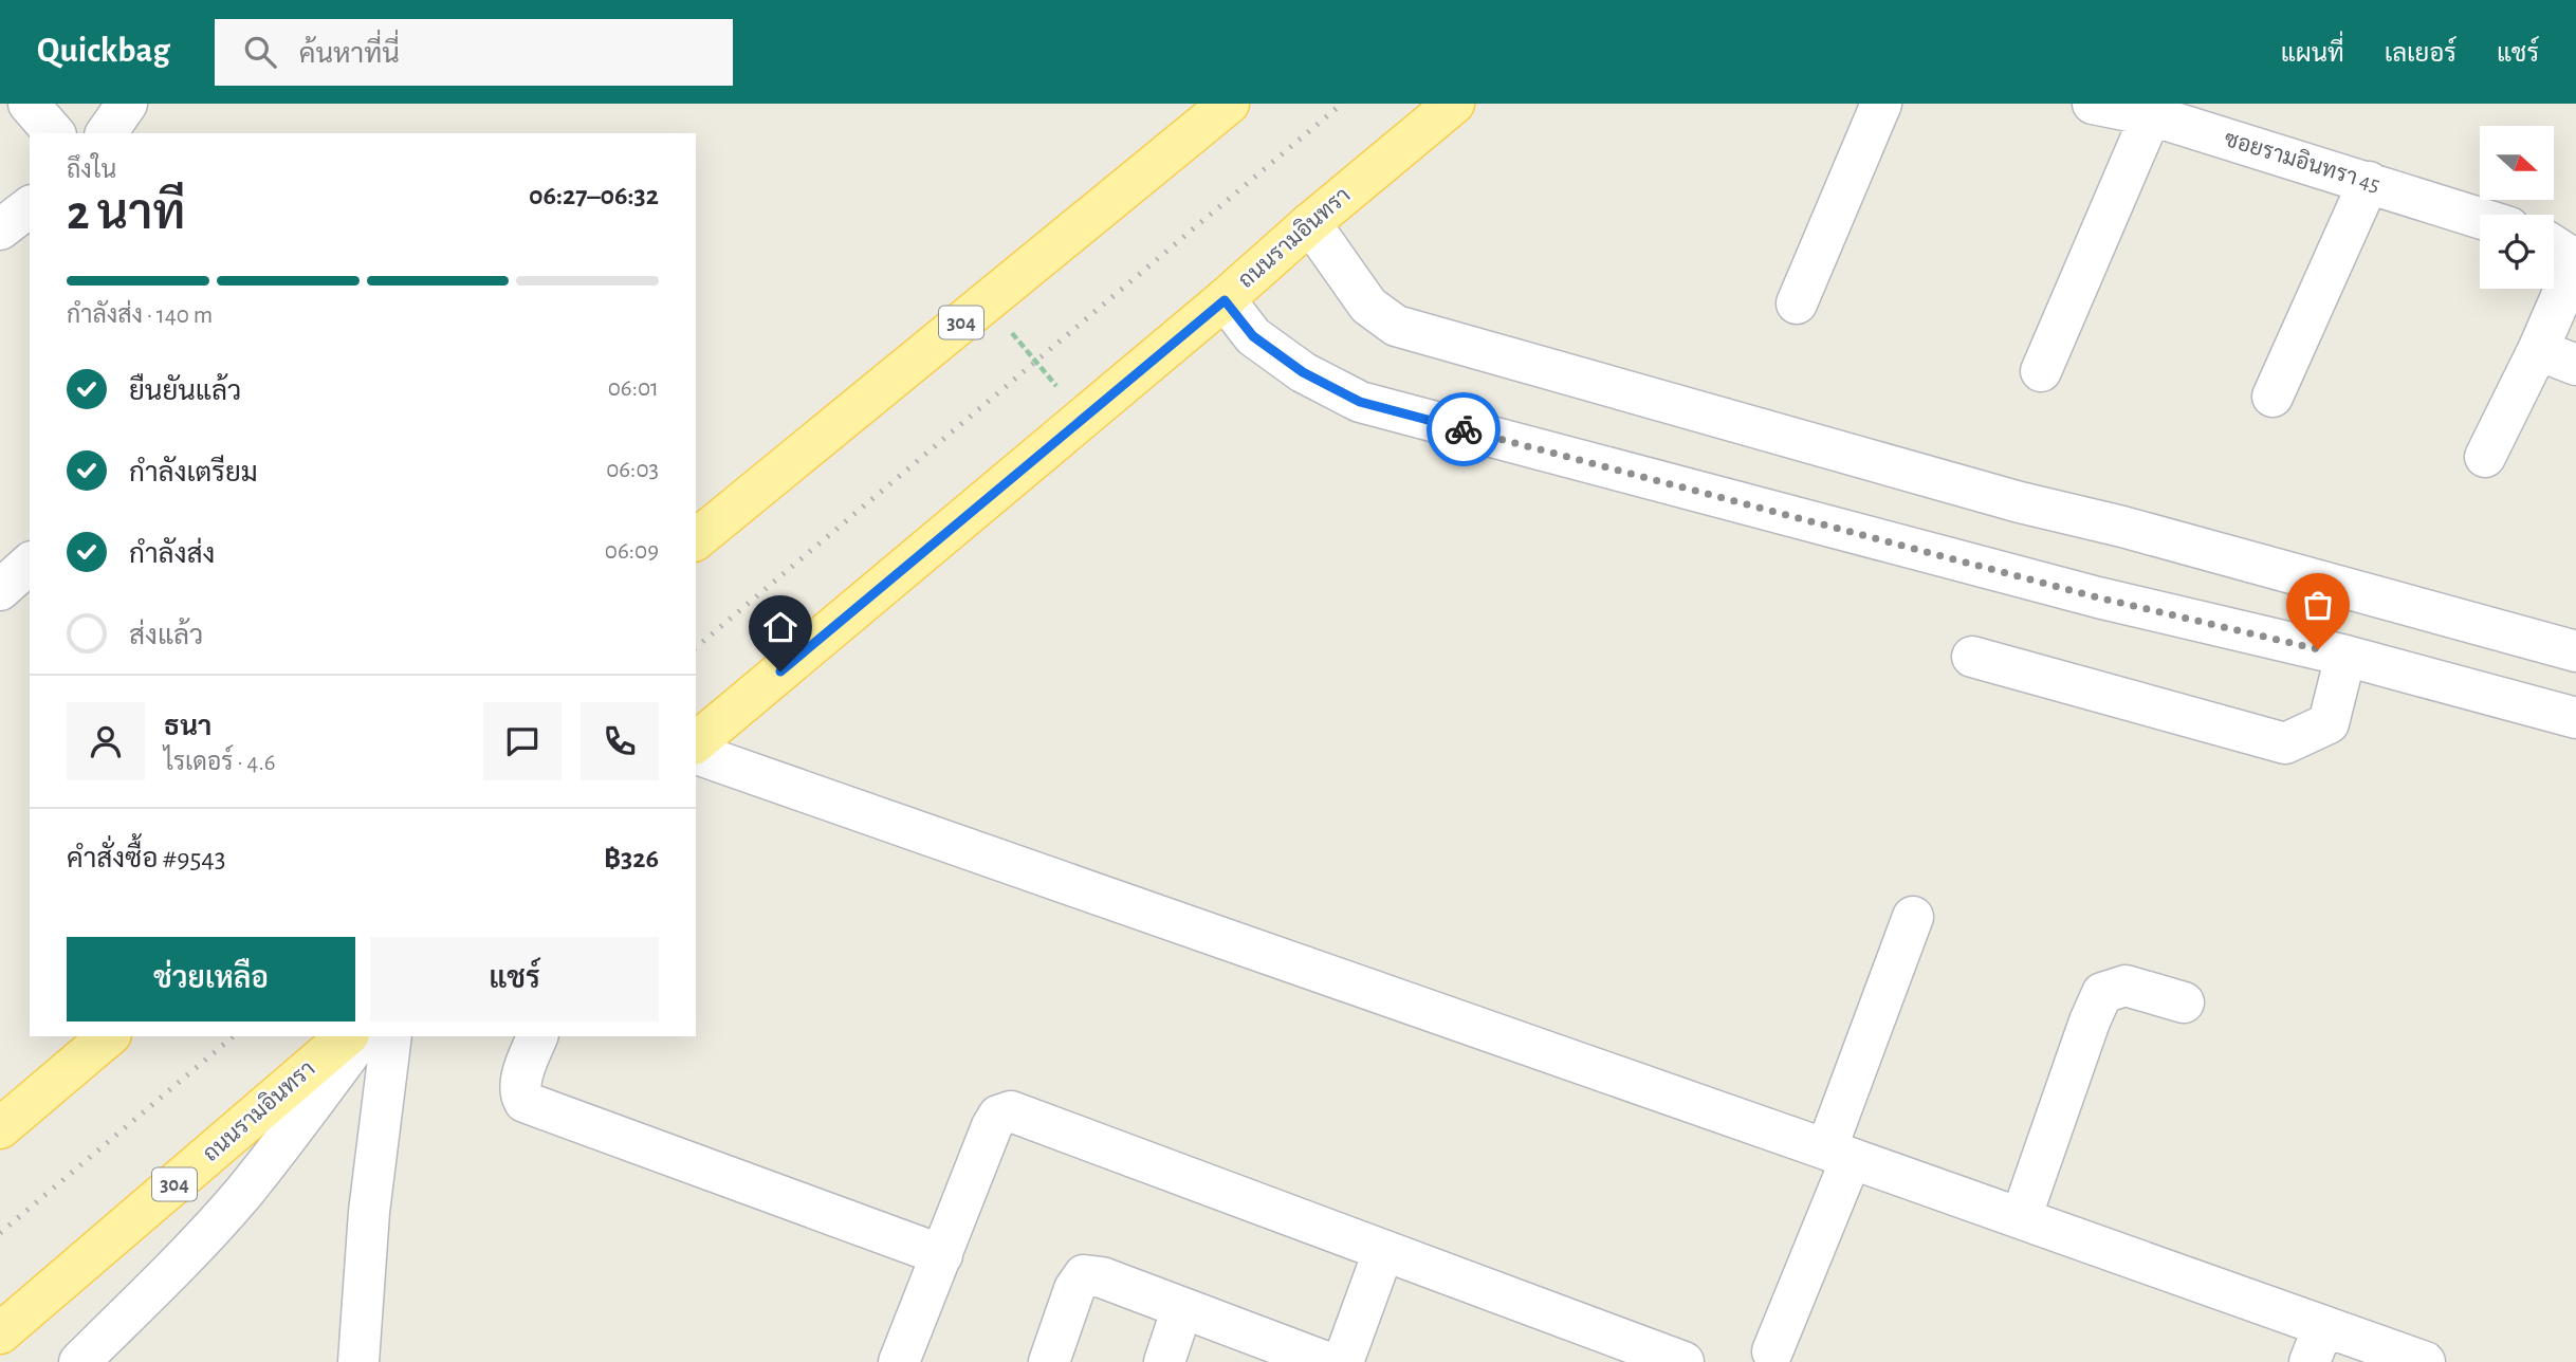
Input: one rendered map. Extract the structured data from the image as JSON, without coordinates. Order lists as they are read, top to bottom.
{
  "streets": {
    "main road": ["ถนนรามอินทรา", "304"],
    "street": ["ซอยรามอินทรา 45"]
  },
  "north": "right",
  "page": {
    "header": "Quickbag",
    "search": "ค้นหาที่นี่",
    "nav": ["แผนที่", "เลเยอร์", "แชร์"],
    "heading": ["2 นาที", "ถึงใน", "06:27–06:32"],
    "panel": [
      "ธนา",
      "ไรเดอร์ · 4.6",
      "คำสั่งซื้อ #9543",
      "฿326"
    ],
    "bar": "กำลังส่ง · 140 m",
    "list": [
      ["ยืนยันแล้ว", "06:01"],
      ["กำลังเตรียม", "06:03"],
      ["กำลังส่ง", "06:09"],
      "ส่งแล้ว"
    ],
    "buttons": ["ช่วยเหลือ", "แชร์"]
  }
}
